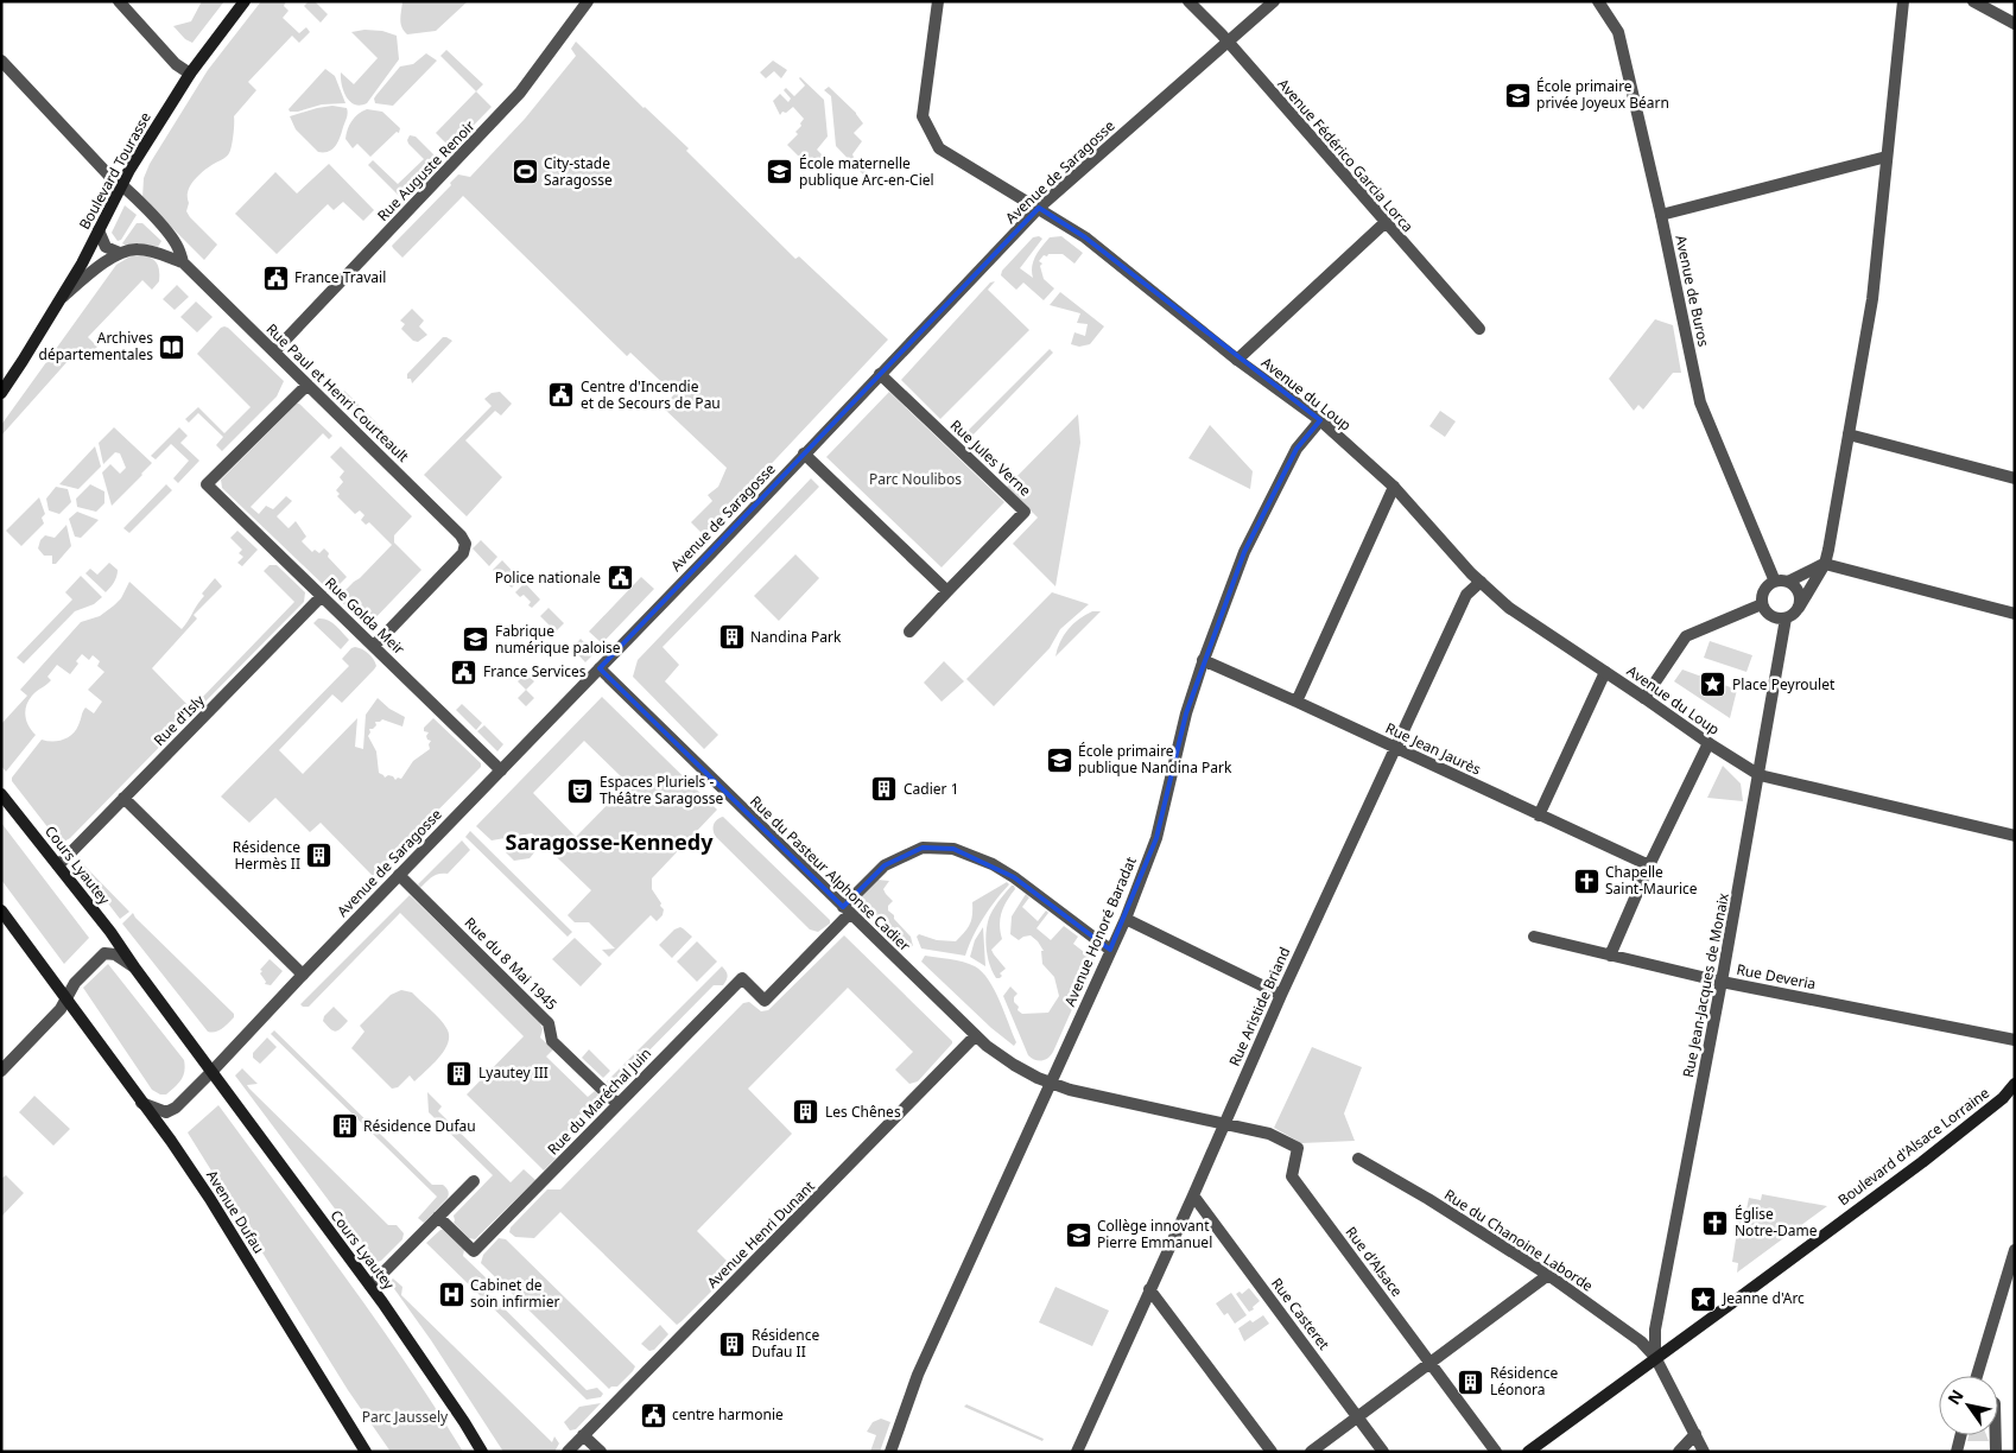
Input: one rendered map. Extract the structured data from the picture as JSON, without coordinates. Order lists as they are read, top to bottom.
{
  "streets": {
    "main road": [
      "Boulevard Tourasse",
      "Cours Lyautey",
      "Boulevard d'Alsace Lorraine",
      "Avenue Dufau"
    ],
    "street": [
      "Avenue Fédérico Garcia Lorca",
      "Rue Auguste Renoir",
      "Avenue de Saragosse",
      "Avenue de Buros",
      "Rue Paul et Henri Courteault",
      "Avenue du Loup",
      "Rue Jules Verne",
      "Rue Golda Meir",
      "Rue d'Isly",
      "Rue Jean Jaurès",
      "Rue du Pasteur Alphonse Cadier",
      "Avenue Honoré Baradat",
      "Rue du 8 Mai 1945",
      "Rue Deveria",
      "Rue Jean-Jacques de Monaix",
      "Rue Aristide Briand",
      "Rue du Maréchal Juin",
      "Avenue Henri Dunant",
      "Rue du Chanoine Laborde",
      "Rue d'Alsace",
      "Rue Casteret"
    ]
  },
  "crossings": [
    ["Avenue Fédérico Garcia Lorca", "Avenue de Saragosse"],
    ["Boulevard Tourasse", "Rue Paul et Henri Courteault"],
    ["Rue Auguste Renoir", "Rue Paul et Henri Courteault"],
    ["Avenue de Saragosse", "Avenue du Loup"],
    ["Avenue de Saragosse", "Rue Jules Verne"],
    ["Avenue de Saragosse", "Rue Golda Meir"],
    ["Avenue de Saragosse", "Cours Lyautey"],
    ["Avenue de Saragosse", "Rue du Pasteur Alphonse Cadier"],
    ["Avenue de Saragosse", "Rue du 8 Mai 1945"],
    ["Avenue de Buros", "Rue Jean-Jacques de Monaix"],
    ["Rue Paul et Henri Courteault", "Rue Golda Meir"],
    ["Avenue du Loup", "Avenue Honoré Baradat"],
    ["Avenue du Loup", "Rue Jean-Jacques de Monaix"],
    ["Avenue du Loup", "Rue Aristide Briand"],
    ["Rue Golda Meir", "Rue d'Isly"],
    ["Rue d'Isly", "Cours Lyautey"],
    ["Rue Jean Jaurès", "Avenue Honoré Baradat"],
    ["Rue Jean Jaurès", "Rue Aristide Briand"],
    ["Rue du Pasteur Alphonse Cadier", "Avenue Honoré Baradat"],
    ["Rue du Pasteur Alphonse Cadier", "Rue du Maréchal Juin"],
    ["Rue du Pasteur Alphonse Cadier", "Avenue Henri Dunant"],
    ["Rue du 8 Mai 1945", "Rue du Maréchal Juin"],
    ["Rue Deveria", "Rue Jean-Jacques de Monaix"],
    ["Rue Jean-Jacques de Monaix", "Boulevard d'Alsace Lorraine"],
    ["Rue Jean-Jacques de Monaix", "Rue du Chanoine Laborde"],
    ["Rue Aristide Briand", "Rue d'Alsace"],
    ["Rue Aristide Briand", "Rue Casteret"],
    ["Boulevard d'Alsace Lorraine", "Rue du Chanoine Laborde"]
  ],
  "districts": ["Saragosse-Kennedy"],
  "parks": ["Parc Noulibos", "Parc Jaussely"],
  "places": {
    "school or university": [
      "École primaire privée Joyeux Béarn",
      "École maternelle publique Arc-en-Ciel",
      "Fabrique numérique paloise",
      "École primaire publique Nandina Park",
      "Collège innovant Pierre Emmanuel"
    ],
    "sports": ["City-stade Saragosse"],
    "public building": [
      "France Travail",
      "Centre d'Incendie et de Secours de Pau",
      "Police nationale",
      "France Services",
      "centre harmonie"
    ],
    "library": ["Archives départementales"],
    "building": [
      "Nandina Park",
      "Cadier 1",
      "Résidence Hermès II",
      "Lyautey III",
      "Les Chênes",
      "Résidence Dufau",
      "Résidence Dufau II",
      "Résidence Léonora"
    ],
    "place": ["Place Peyroulet", "Jeanne d'Arc"],
    "theatre": ["Espaces Pluriels - Théâtre Saragosse"],
    "church": ["Chapelle Saint-Maurice", "Église Notre-Dame"],
    "hospital": ["Cabinet de soin infirmier"]
  },
  "north": "top left"
}
